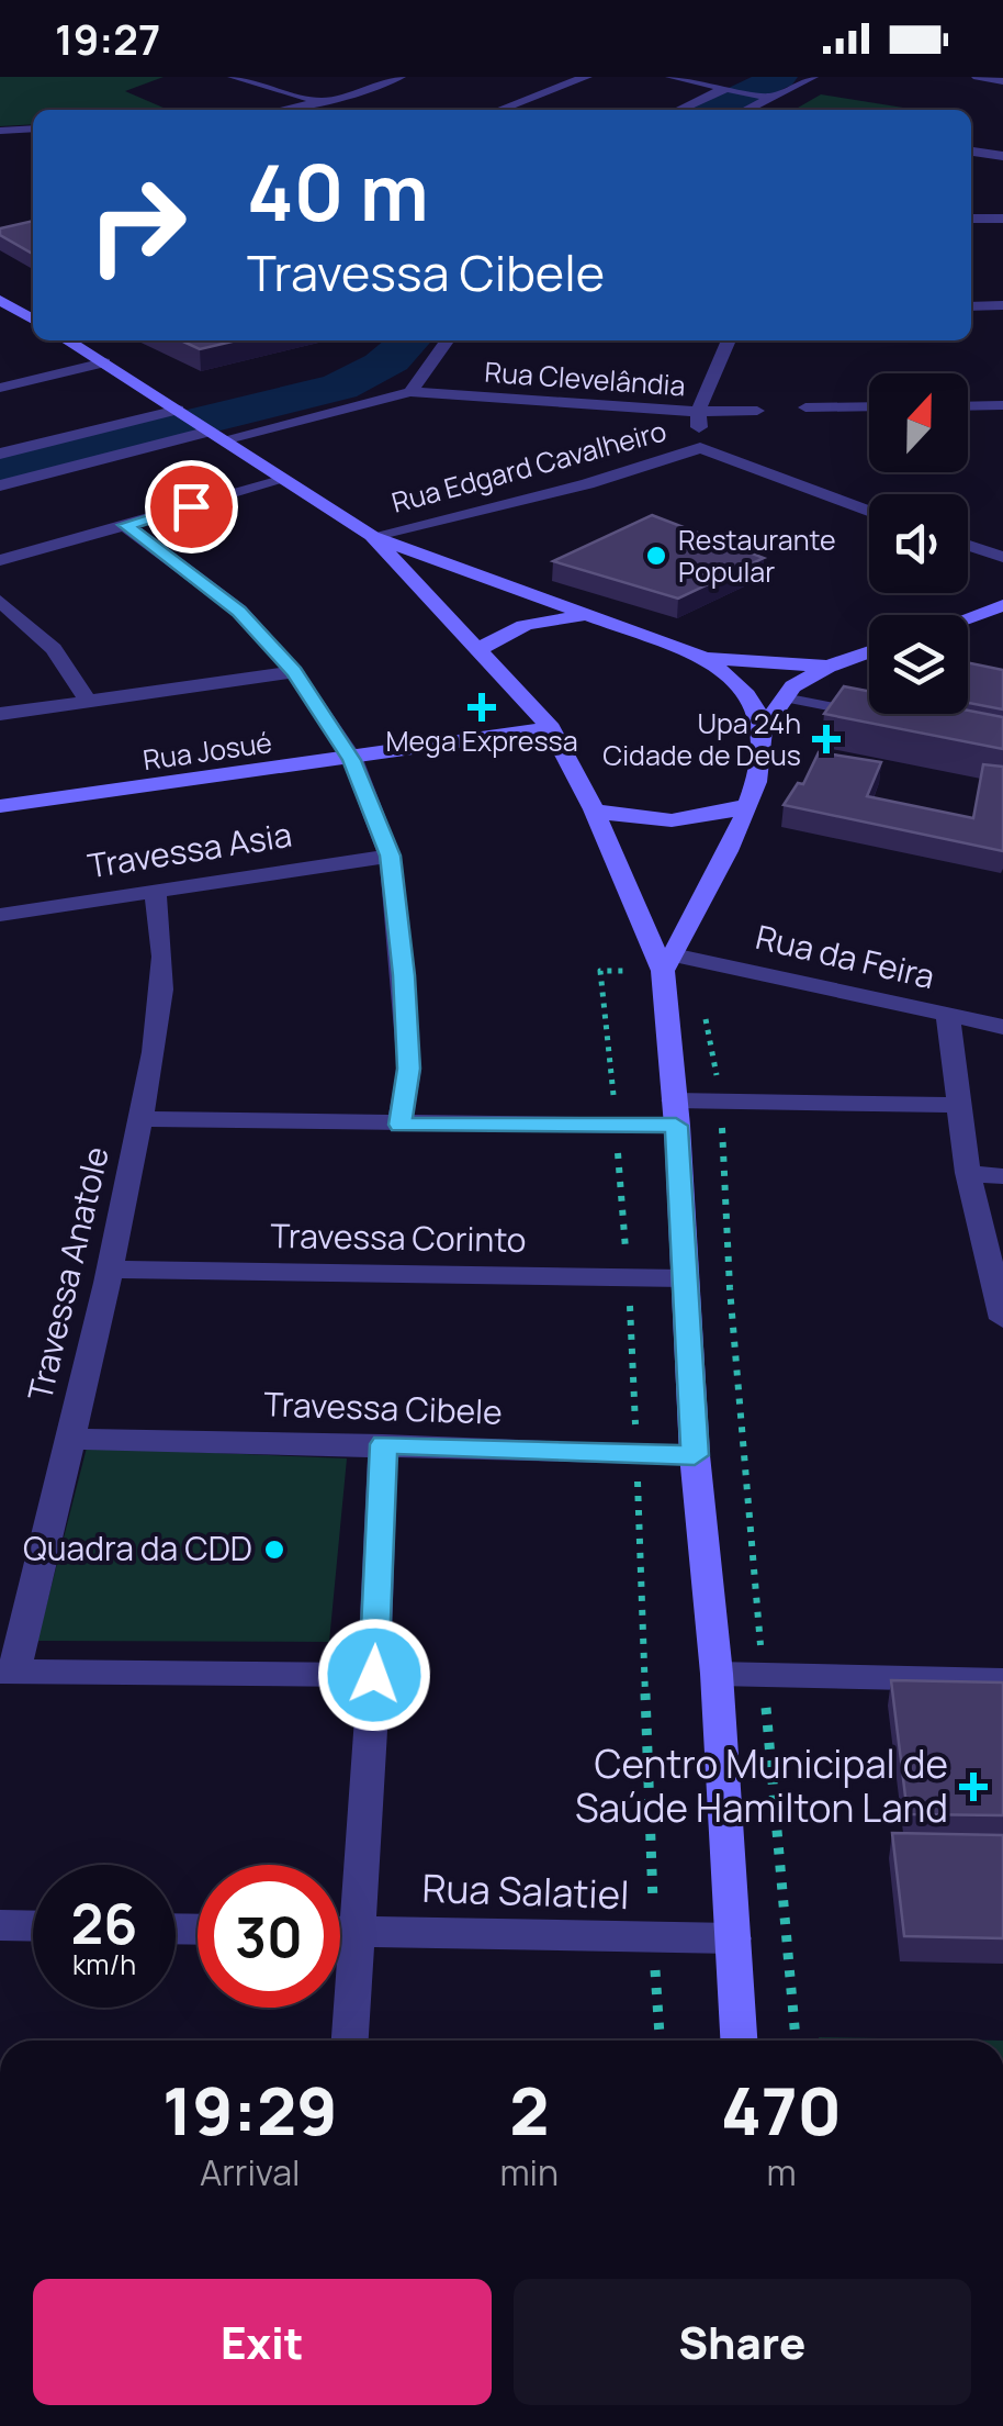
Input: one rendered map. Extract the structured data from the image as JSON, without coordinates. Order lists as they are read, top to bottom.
{
  "streets": {
    "main road": ["Rua Josué"],
    "street": [
      "Rua Clevelândia",
      "Rua Edgard Cavalheiro",
      "Travessa Asia",
      "Rua da Feira",
      "Travessa Corinto",
      "Travessa Anatole",
      "Travessa Cibele",
      "Rua Salatiel"
    ]
  },
  "crossings": [
    ["Travessa Asia", "Travessa Anatole"],
    ["Travessa Corinto", "Travessa Anatole"],
    ["Travessa Anatole", "Travessa Cibele"]
  ],
  "places": {
    "other": ["Restaurante Popular", "Quadra da CDD"],
    "health": ["Mega Expressa", "Upa 24h Cidade de Deus", "Centro Municipal de Saúde Hamilton Land"]
  },
  "north": "top",
  "page": {
    "status": "19:27",
    "turn": ["40 m", "Travessa Cibele"],
    "speed": "26 km/h",
    "limit": "30",
    "eta": [
      "19:29",
      "Arrival",
      "2",
      "min",
      "470",
      "m"
    ],
    "buttons": ["Exit", "Share"]
  }
}
